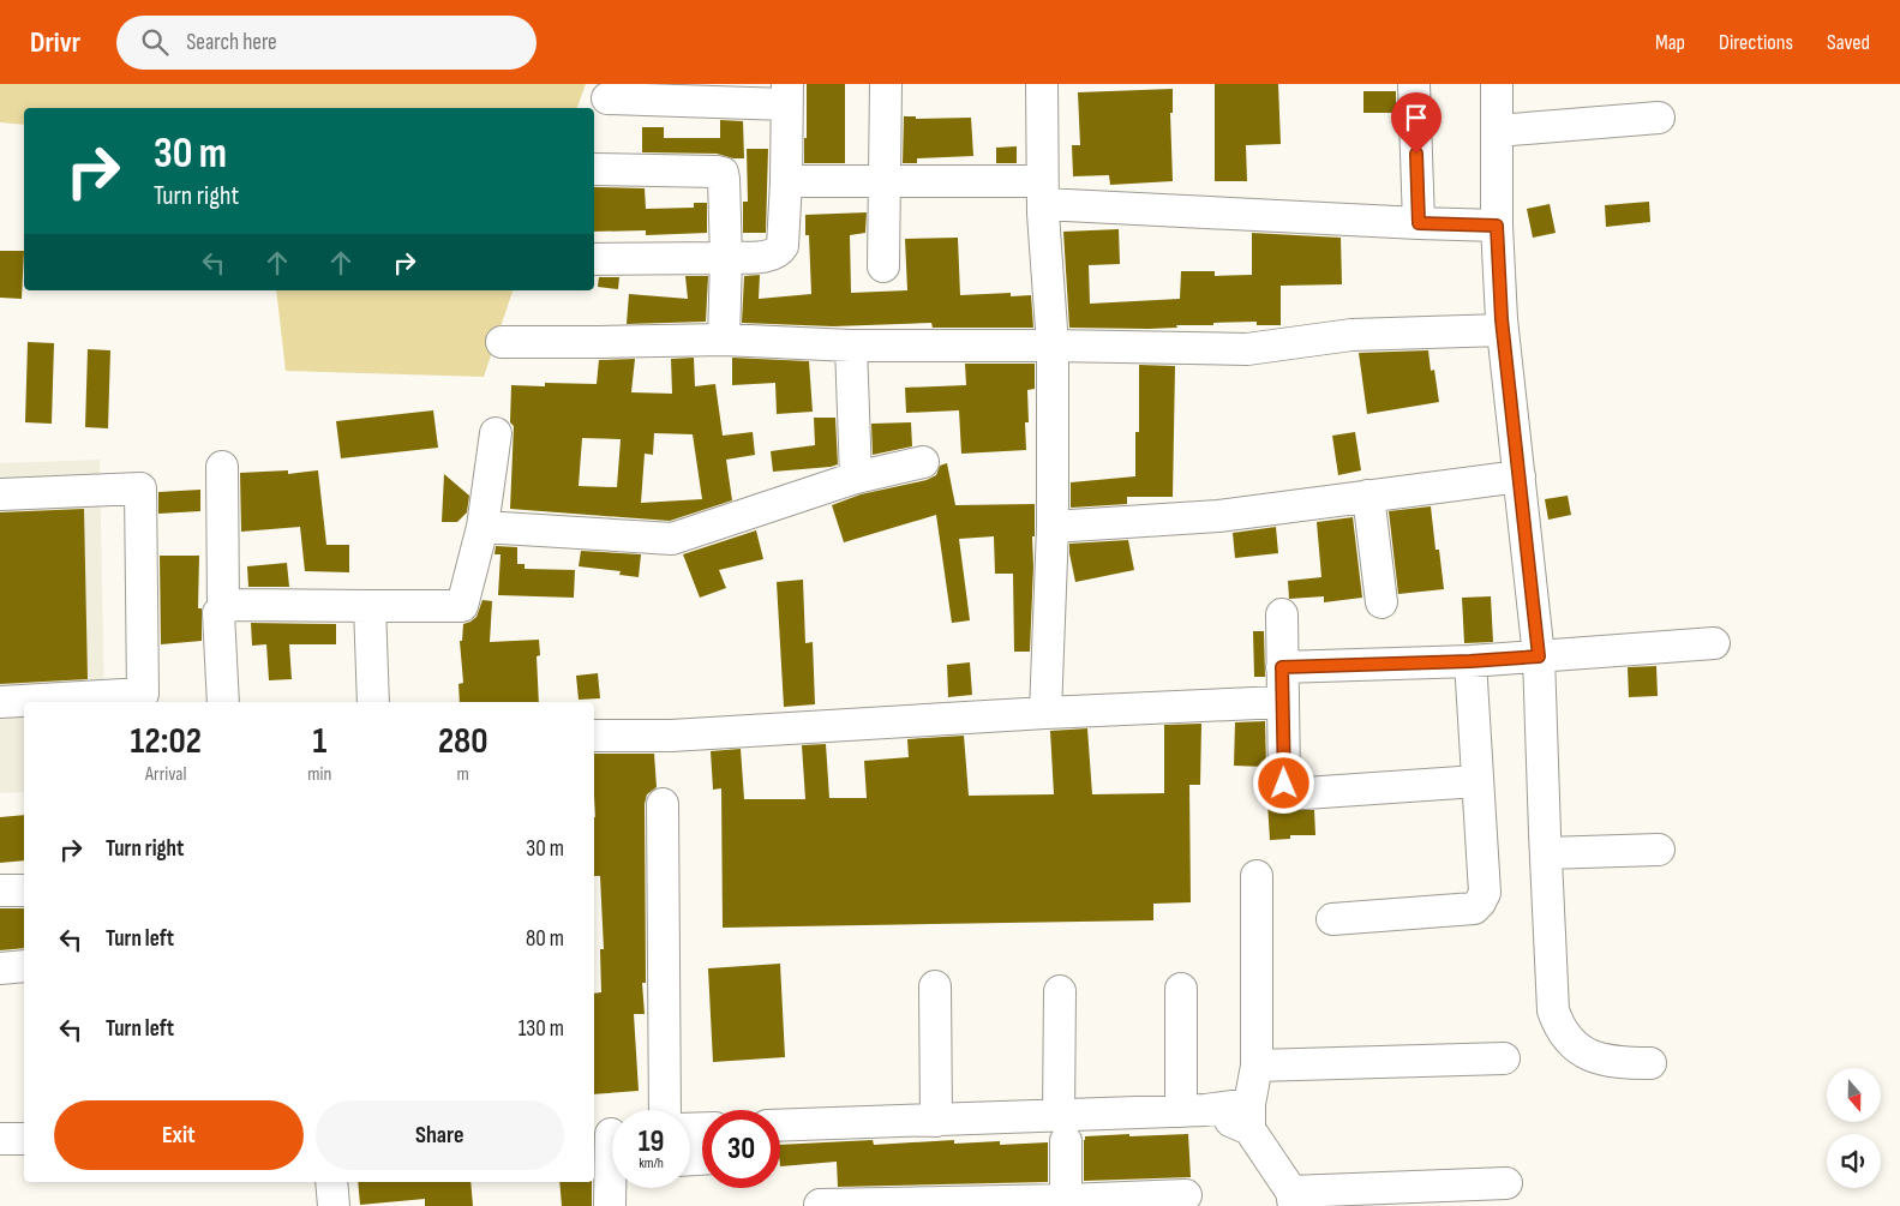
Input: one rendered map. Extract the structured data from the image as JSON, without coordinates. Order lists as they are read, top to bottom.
{
  "north": "bottom",
  "page": {
    "header": "Drivr",
    "search": "Search here",
    "nav": ["Map", "Directions", "Saved"],
    "turn": ["30 m", "Turn right"],
    "eta": [
      "12:02",
      "Arrival",
      "1",
      "min",
      "280",
      "m"
    ],
    "list": [
      {
        "name": "Turn right",
        "value": "30 m"
      },
      {
        "name": "Turn left",
        "value": "80 m"
      },
      {
        "name": "Turn left",
        "value": "130 m"
      }
    ],
    "buttons": ["Exit", "Share"],
    "speed": "19 km/h",
    "limit": "30"
  }
}
